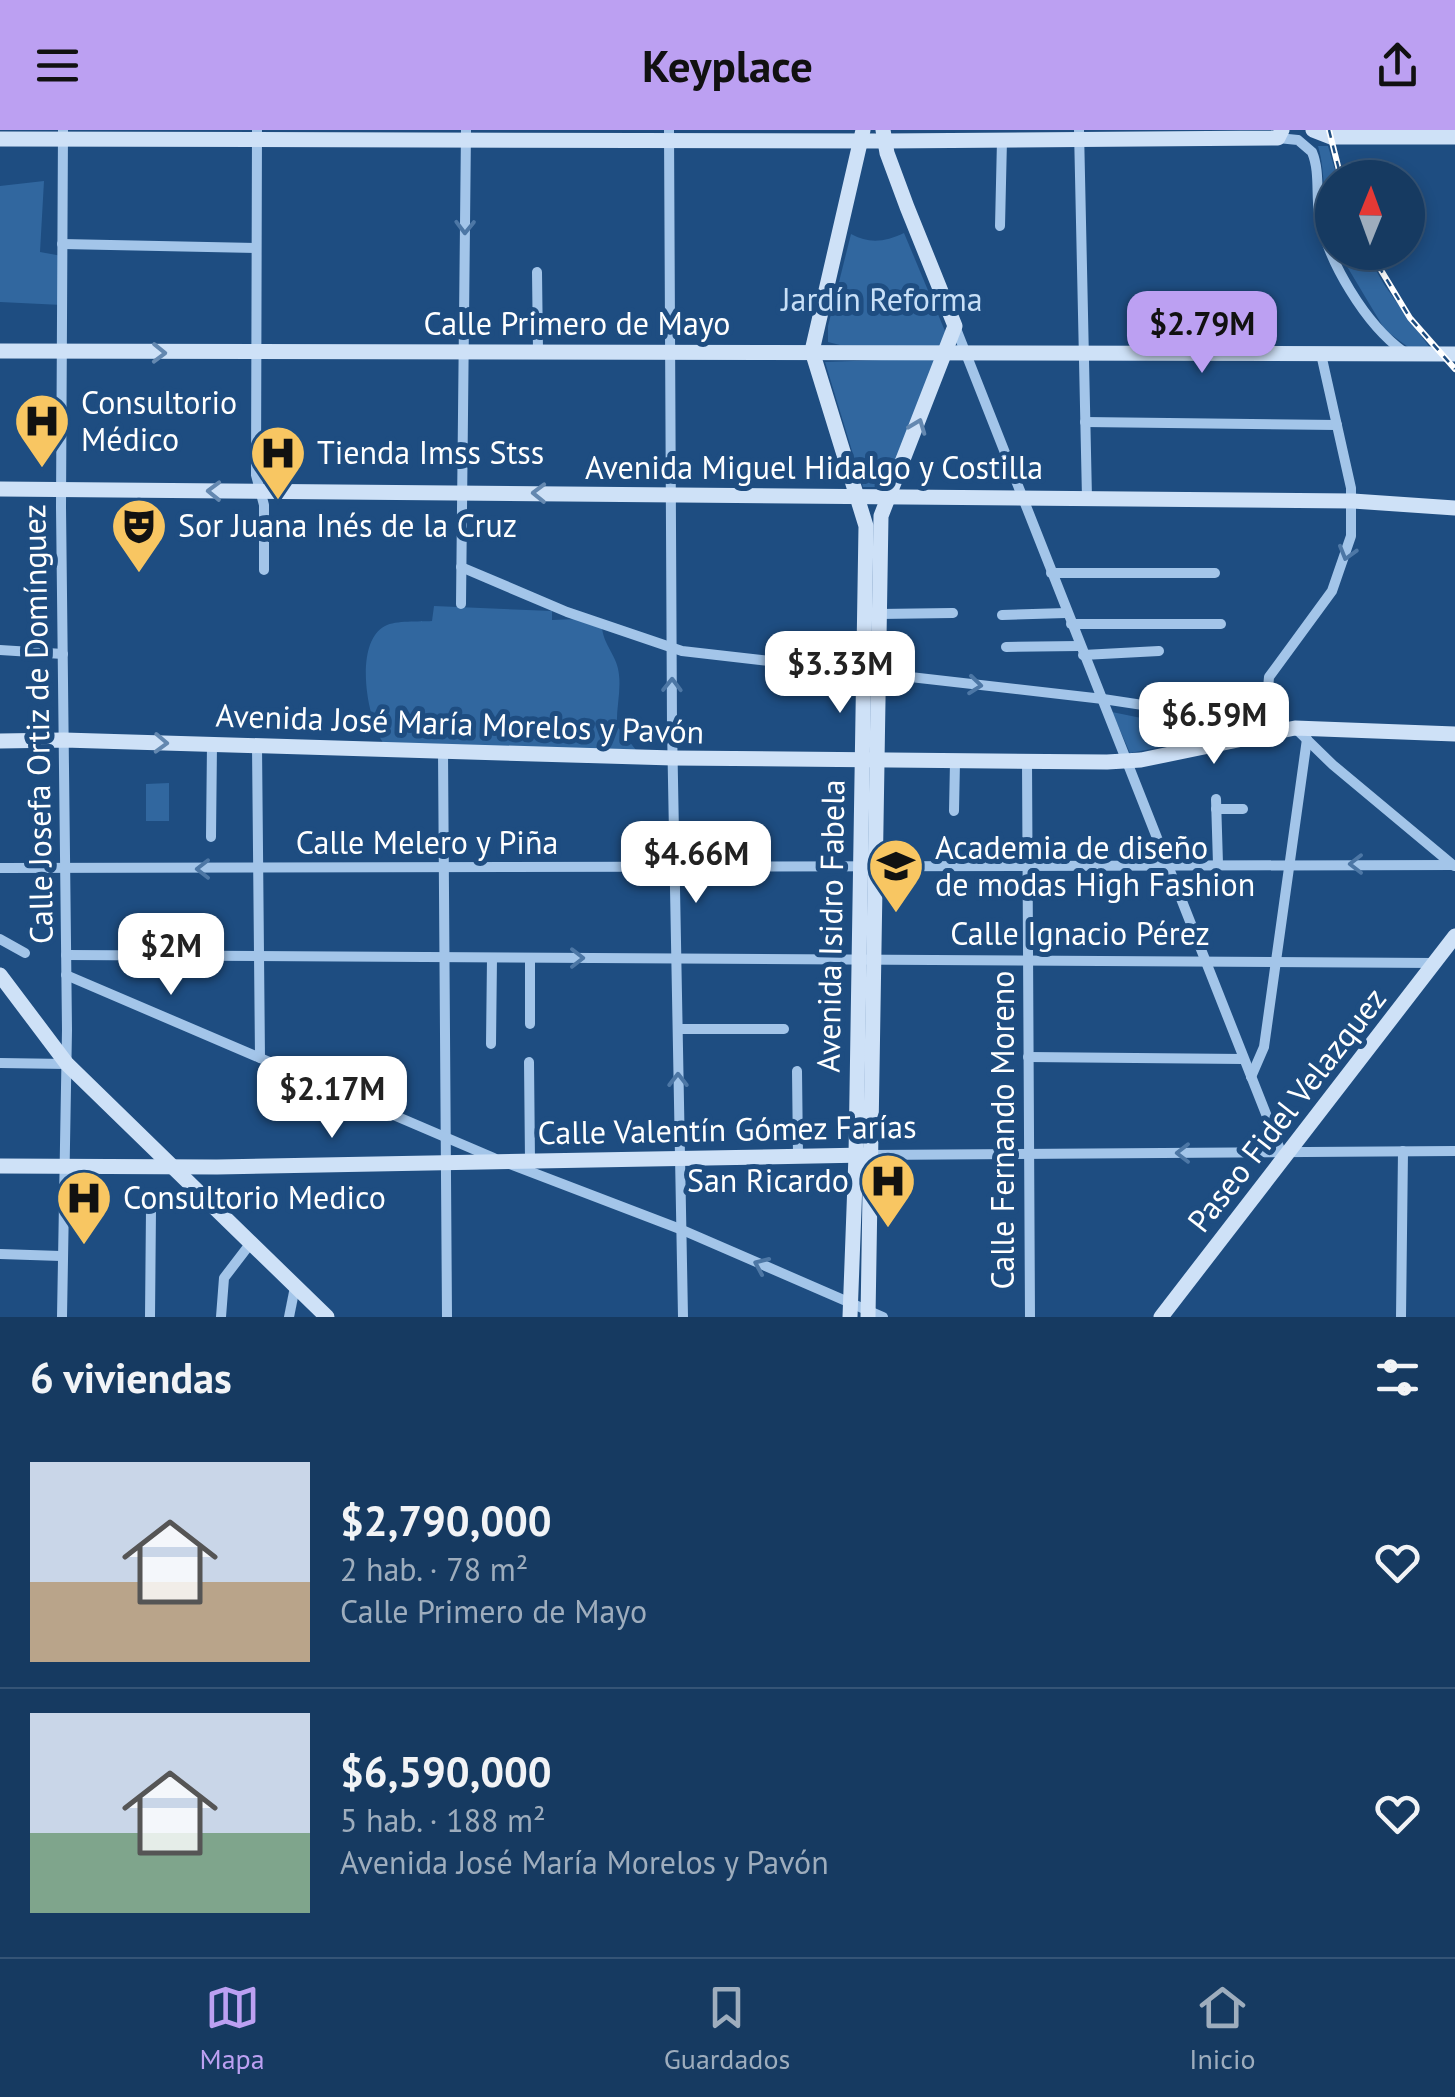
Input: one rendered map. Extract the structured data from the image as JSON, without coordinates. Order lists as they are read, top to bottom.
{
  "streets": {
    "main road": [
      "Calle Primero de Mayo",
      "Avenida Miguel Hidalgo y Costilla",
      "Avenida José María Morelos y Pavón",
      "Avenida Isidro Fabela",
      "Paseo Fidel Velazquez",
      "Calle Valentín Gómez Farías"
    ],
    "street": [
      "Calle Josefa Ortiz de Domínguez",
      "Calle Melero y Piña",
      "Calle Ignacio Pérez",
      "Calle Fernando Moreno"
    ]
  },
  "crossings": [
    ["Calle Primero de Mayo", "Calle Josefa Ortiz de Domínguez"],
    ["Calle Primero de Mayo", "Avenida Isidro Fabela"],
    ["Avenida Miguel Hidalgo y Costilla", "Calle Josefa Ortiz de Domínguez"],
    ["Avenida Miguel Hidalgo y Costilla", "Avenida Isidro Fabela"],
    ["Calle Josefa Ortiz de Domínguez", "Avenida José María Morelos y Pavón"],
    ["Calle Josefa Ortiz de Domínguez", "Calle Melero y Piña"],
    ["Calle Josefa Ortiz de Domínguez", "Calle Ignacio Pérez"],
    ["Calle Josefa Ortiz de Domínguez", "Calle Valentín Gómez Farías"],
    ["Avenida José María Morelos y Pavón", "Avenida Isidro Fabela"],
    ["Avenida José María Morelos y Pavón", "Calle Fernando Moreno"],
    ["Calle Melero y Piña", "Avenida Isidro Fabela"],
    ["Calle Melero y Piña", "Calle Fernando Moreno"],
    ["Avenida Isidro Fabela", "Calle Ignacio Pérez"],
    ["Avenida Isidro Fabela", "Calle Valentín Gómez Farías"],
    ["Calle Ignacio Pérez", "Paseo Fidel Velazquez"],
    ["Calle Ignacio Pérez", "Calle Fernando Moreno"],
    ["Paseo Fidel Velazquez", "Calle Valentín Gómez Farías"],
    ["Calle Valentín Gómez Farías", "Calle Fernando Moreno"]
  ],
  "parks": ["Jardín Reforma"],
  "places": {
    "hospital": [
      "Consultorio Médico",
      "Tienda Imss Stss",
      "San Ricardo",
      "Consultorio Medico"
    ],
    "theatre": ["Sor Juana Inés de la Cruz"],
    "school or university": ["Academia de diseño de modas High Fashion"]
  },
  "north": "top",
  "page": {
    "header": "Keyplace",
    "price": [
      "$2.79M",
      "$3.33M",
      "$6.59M",
      "$4.66M",
      "$2M",
      "$2.17M"
    ],
    "heading": "6 viviendas",
    "list": [
      {
        "name": "$2,790,000",
        "note": "2 hab. · 78 m² · Calle Primero de Mayo"
      },
      {
        "name": "$6,590,000",
        "note": "5 hab. · 188 m² · Avenida José María Morelos y Pavón"
      }
    ],
    "tabs": ["Mapa", "Guardados", "Inicio"]
  }
}
